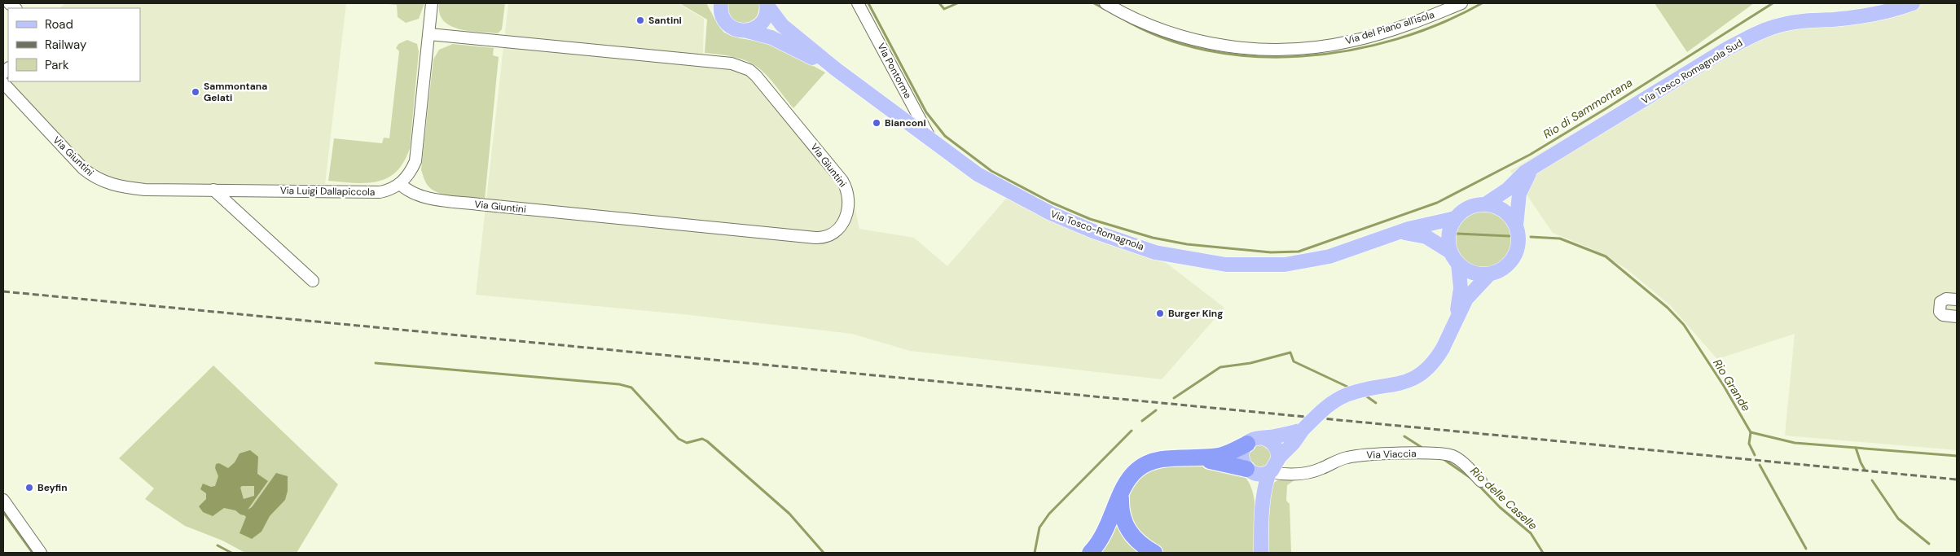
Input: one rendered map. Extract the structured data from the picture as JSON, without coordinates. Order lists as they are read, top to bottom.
{
  "streets": {
    "main road": ["Via Tosco Romagnola Sud", "Via Tosco-Romagnola"],
    "street": [
      "Via del Piano all'isola",
      "Via Pontorme",
      "Via Giuntini",
      "Via Luigi Dallapiccola",
      "Via Viaccia"
    ]
  },
  "crossings": [
    ["Via Pontorme", "Via Tosco-Romagnola"],
    ["Via Tosco Romagnola Sud", "Via Tosco-Romagnola"],
    ["Via Giuntini", "Via Luigi Dallapiccola"]
  ],
  "water": ["Rio di Sammontana", "Rio Grande", "Rio delle Caselle"],
  "places": [
    "Santini",
    "Sammontana Gelati",
    "Bianconi",
    "Burger King",
    "Beyfin"
  ],
  "legend": ["Road", "Railway", "Park"]
}
